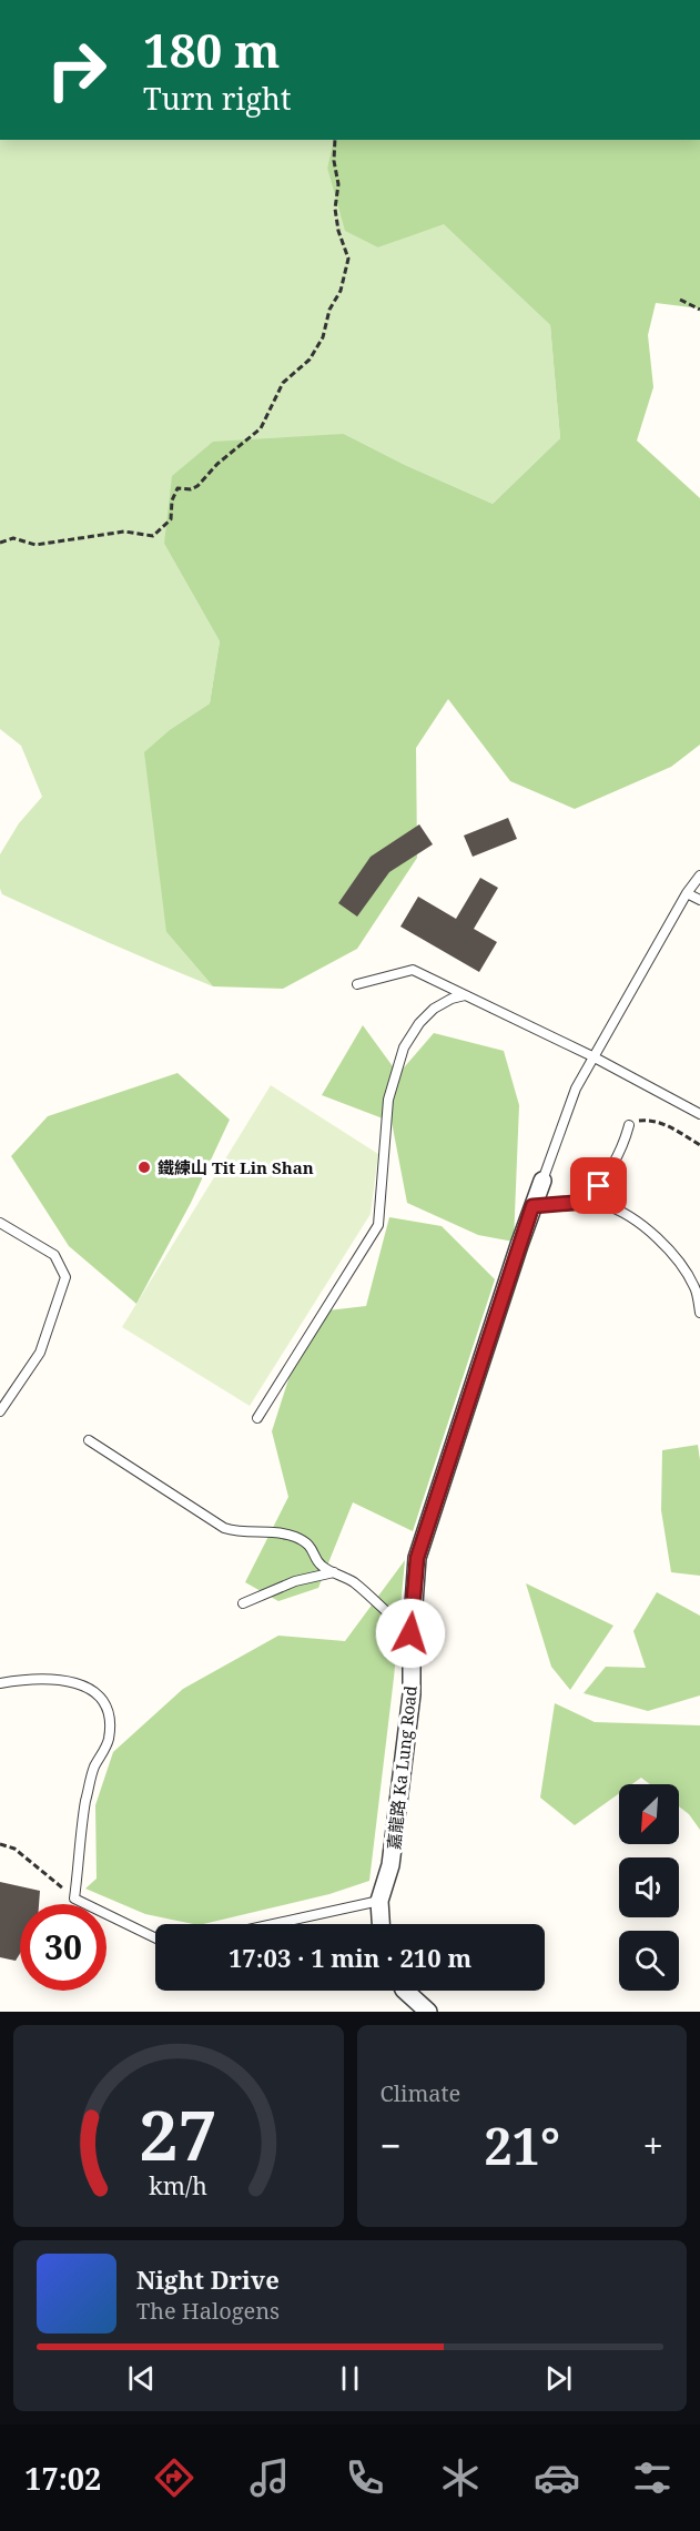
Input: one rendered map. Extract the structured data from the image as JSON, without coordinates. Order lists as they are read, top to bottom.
{
  "streets": {
    "street": ["嘉龍路 Ka Lung Road"]
  },
  "places": ["鐵練山 Tit Lin Shan"],
  "north": "bottom left",
  "page": {
    "turn": ["180 m", "Turn right"],
    "limit": "30",
    "trip": "17:03 · 1 min · 210 m",
    "tile": "Climate",
    "heat": ["−", "21°", "+"],
    "song": ["Night Drive", "The Halogens"],
    "tabs": "17:02",
    "gauge": ["27", "km/h"]
  }
}
